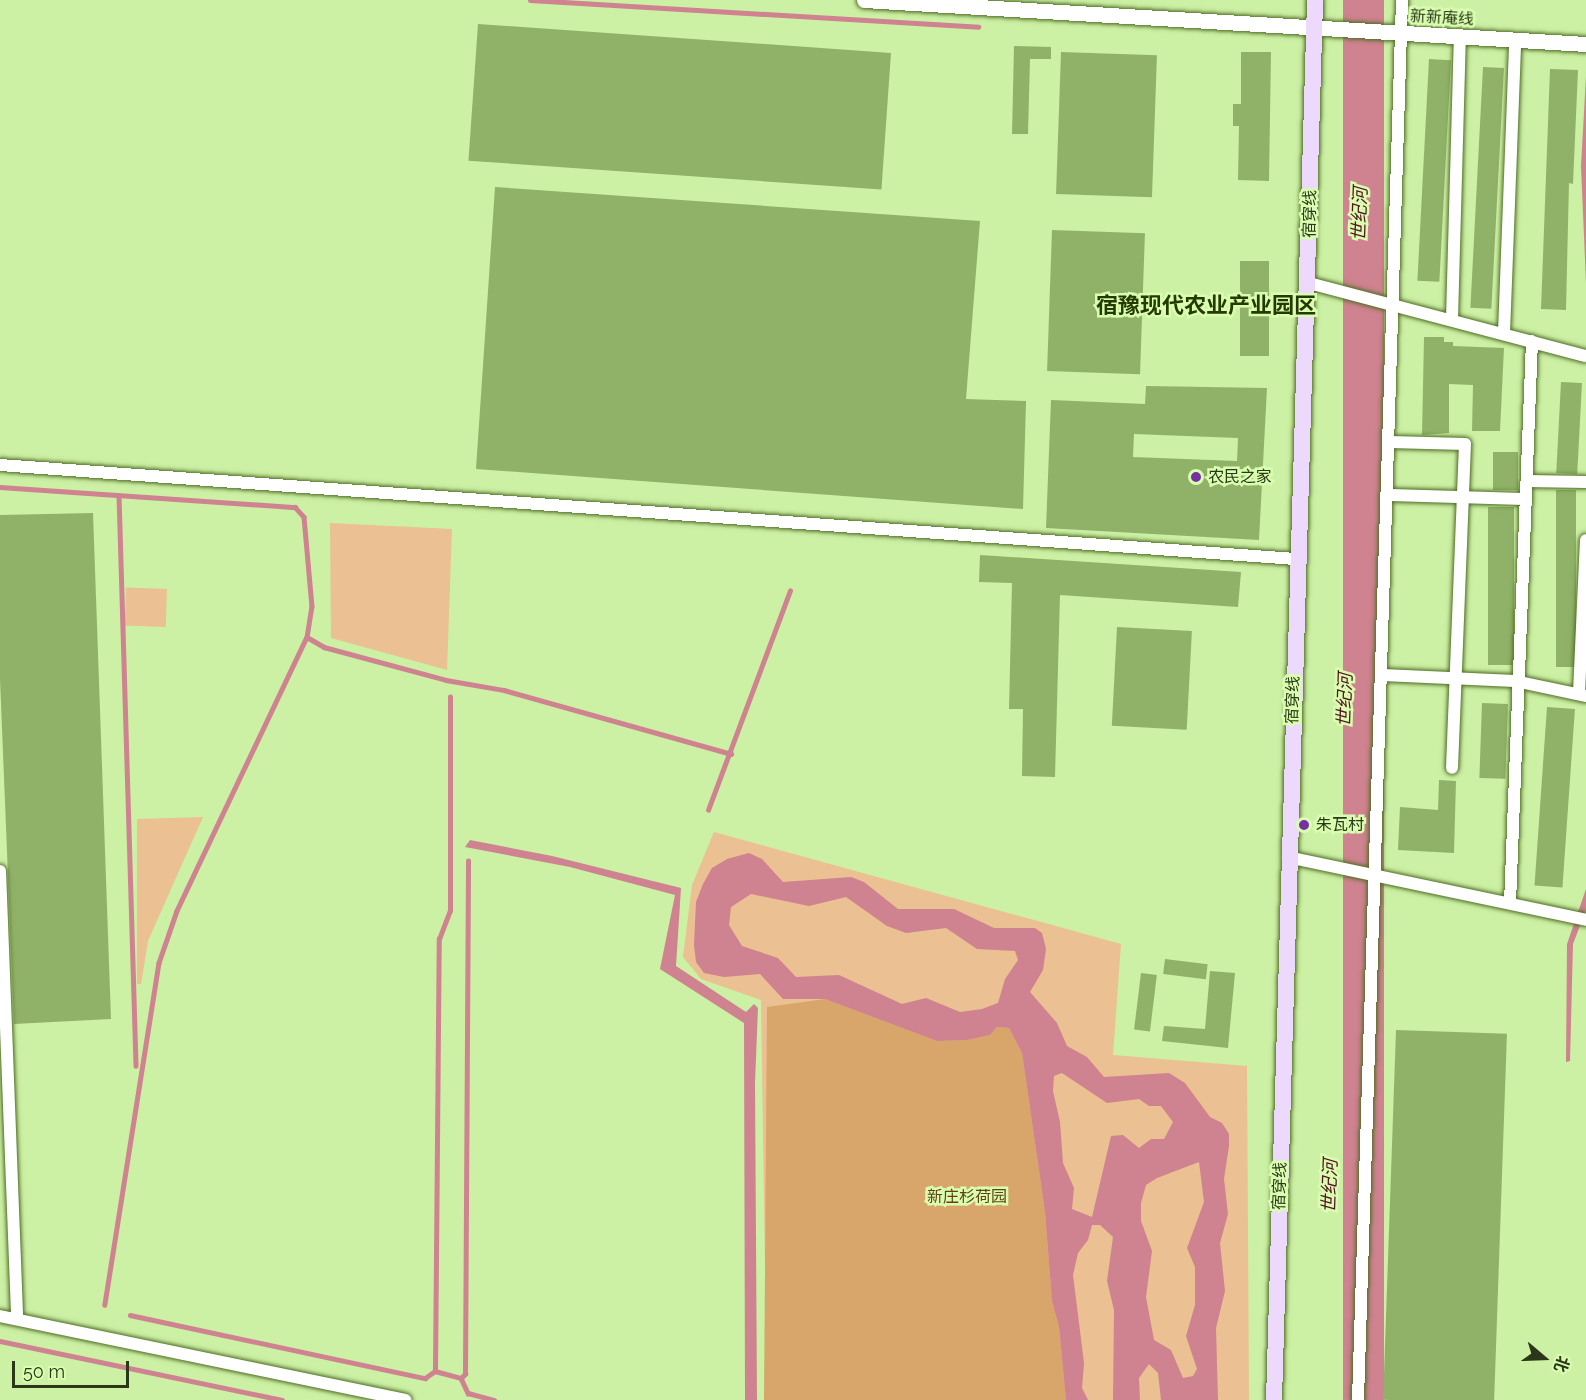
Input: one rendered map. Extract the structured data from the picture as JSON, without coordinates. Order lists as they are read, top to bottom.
{
  "streets": {
    "main road": ["宿穿线"],
    "street": ["新新庵线"]
  },
  "crossings": [
    ["新新庵线", "宿穿线"]
  ],
  "districts": ["宿豫现代农业产业园区"],
  "water": ["世纪河"],
  "parks": ["新庄杉荷园"],
  "places": ["农民之家", "朱瓦村"],
  "scale_bar": "50 m",
  "north": "right"
}
